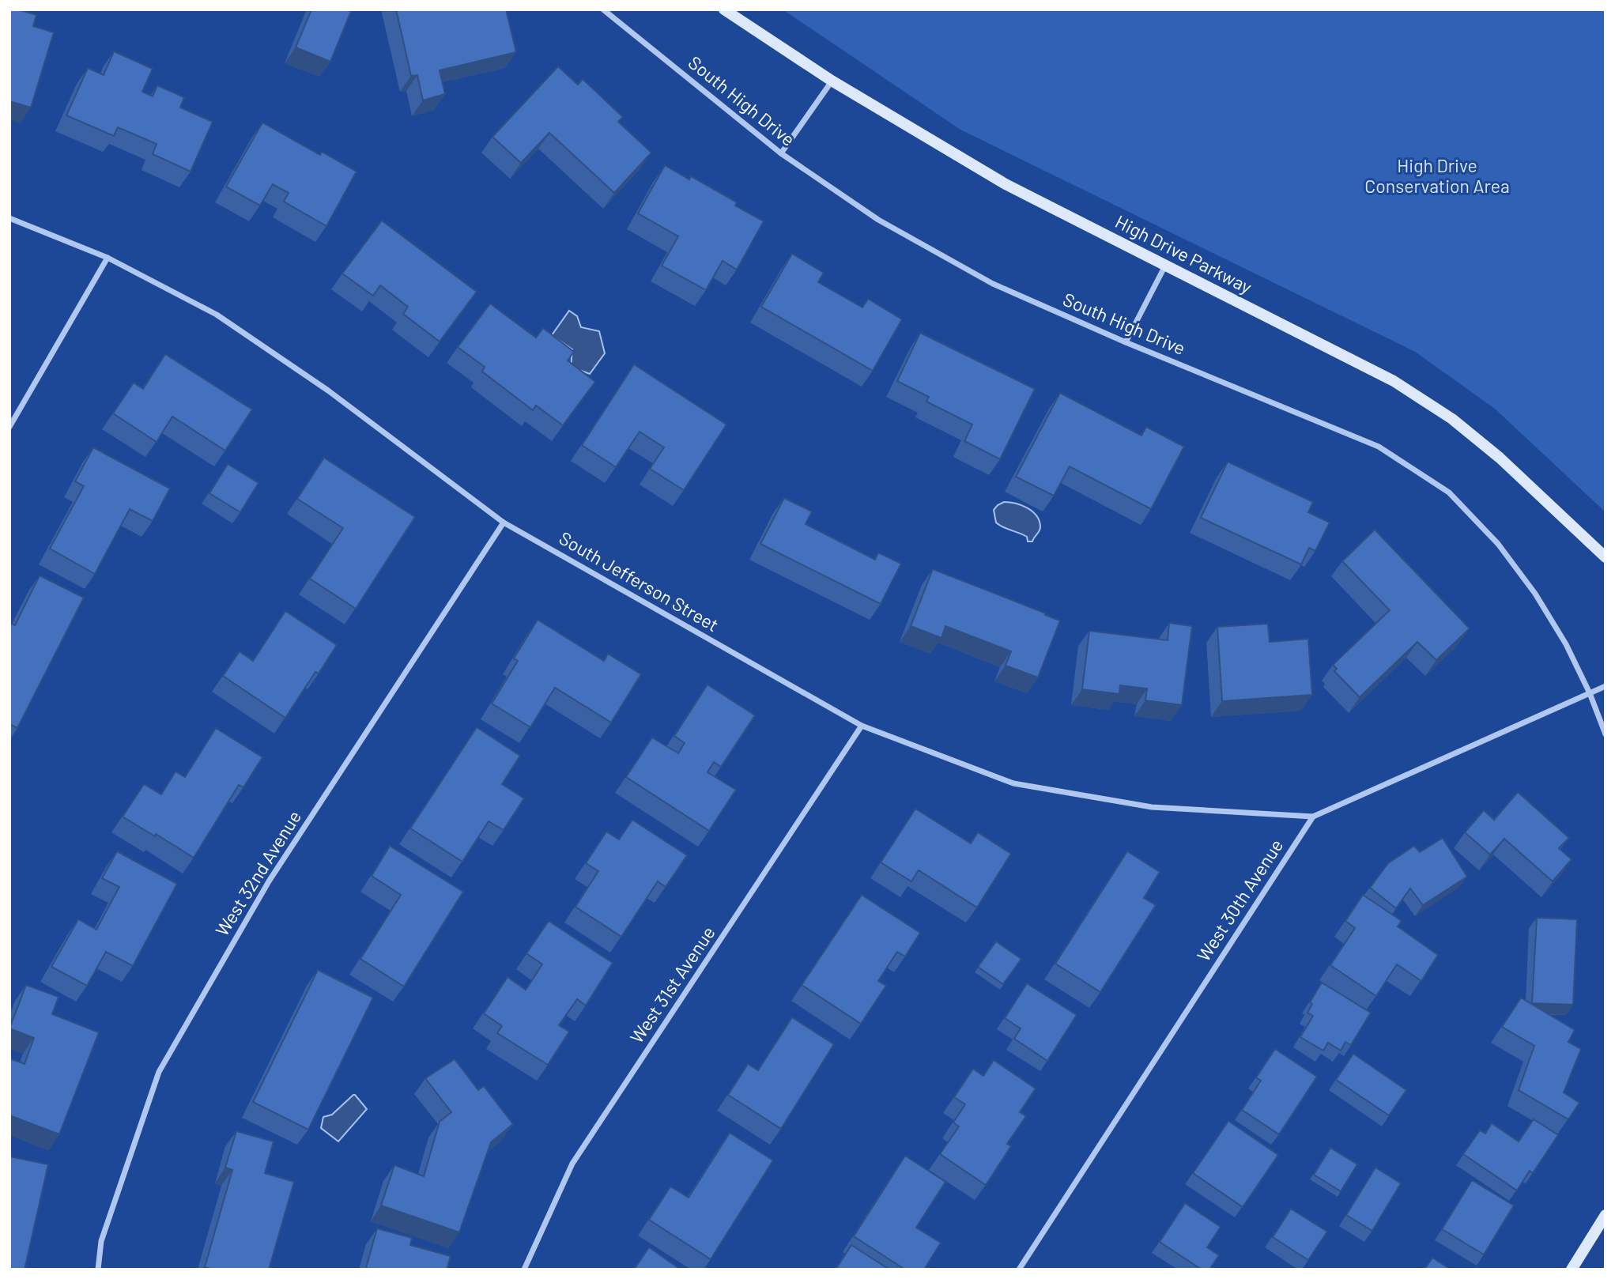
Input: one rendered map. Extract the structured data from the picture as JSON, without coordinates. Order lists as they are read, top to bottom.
{
  "streets": {
    "main road": ["High Drive Parkway"],
    "street": [
      "South High Drive",
      "South Jefferson Street",
      "West 32nd Avenue",
      "West 30th Avenue",
      "West 31st Avenue"
    ]
  },
  "crossings": [
    ["South Jefferson Street", "West 32nd Avenue"],
    ["South Jefferson Street", "West 30th Avenue"],
    ["South Jefferson Street", "West 31st Avenue"]
  ],
  "parks": ["High Drive Conservation Area"]
}
